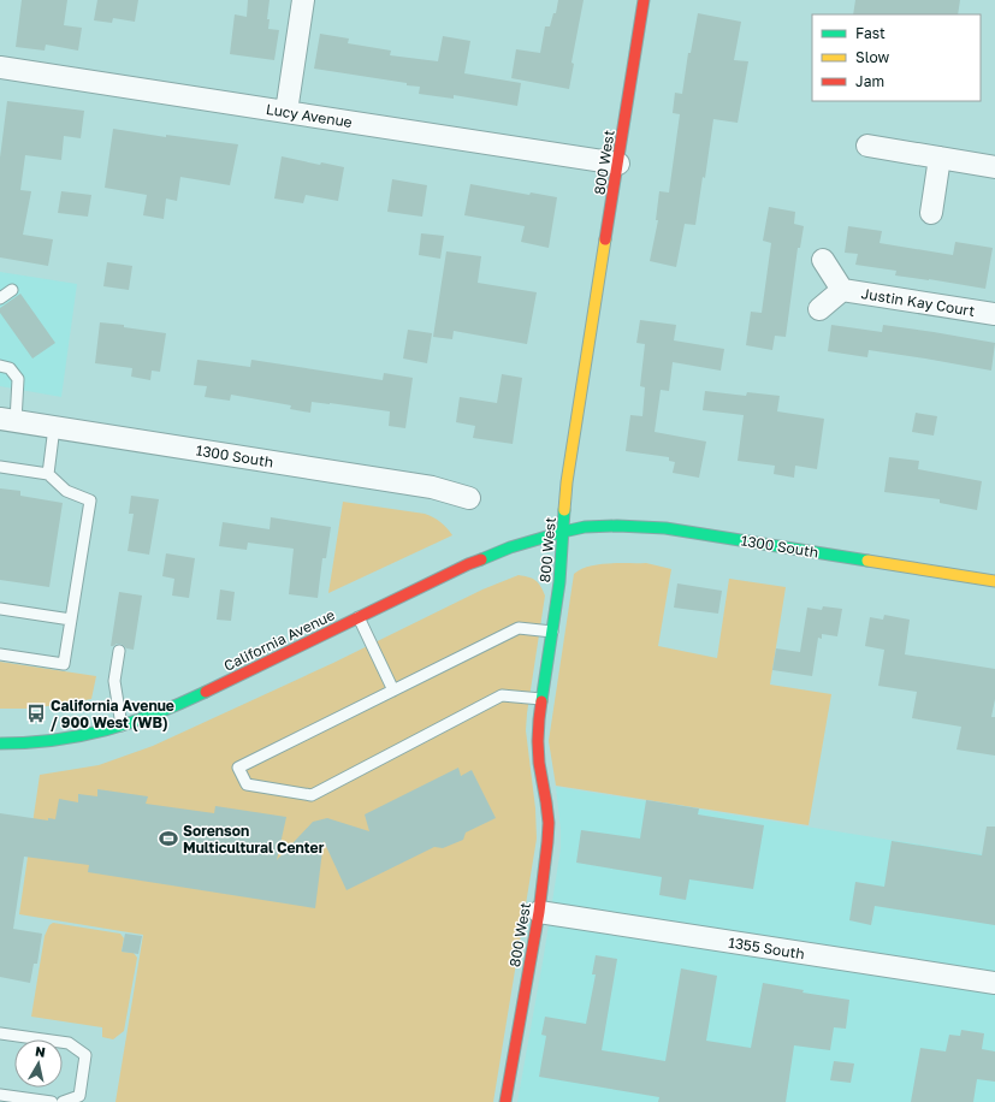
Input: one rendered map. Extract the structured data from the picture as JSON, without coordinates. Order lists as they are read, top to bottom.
{
  "streets": {
    "street": [
      "Lucy Avenue",
      "800 West",
      "Justin Kay Court",
      "1300 South",
      "California Avenue",
      "1355 South"
    ]
  },
  "crossings": [
    ["Lucy Avenue", "800 West"],
    ["800 West", "1300 South"],
    ["800 West", "California Avenue"],
    ["800 West", "1355 South"],
    ["1300 South", "California Avenue"]
  ],
  "places": {
    "bus stop": ["California Avenue / 900 West (WB)"],
    "sports": ["Sorenson Multicultural Center"]
  },
  "legend": ["Fast", "Slow", "Jam"],
  "north": "top"
}
